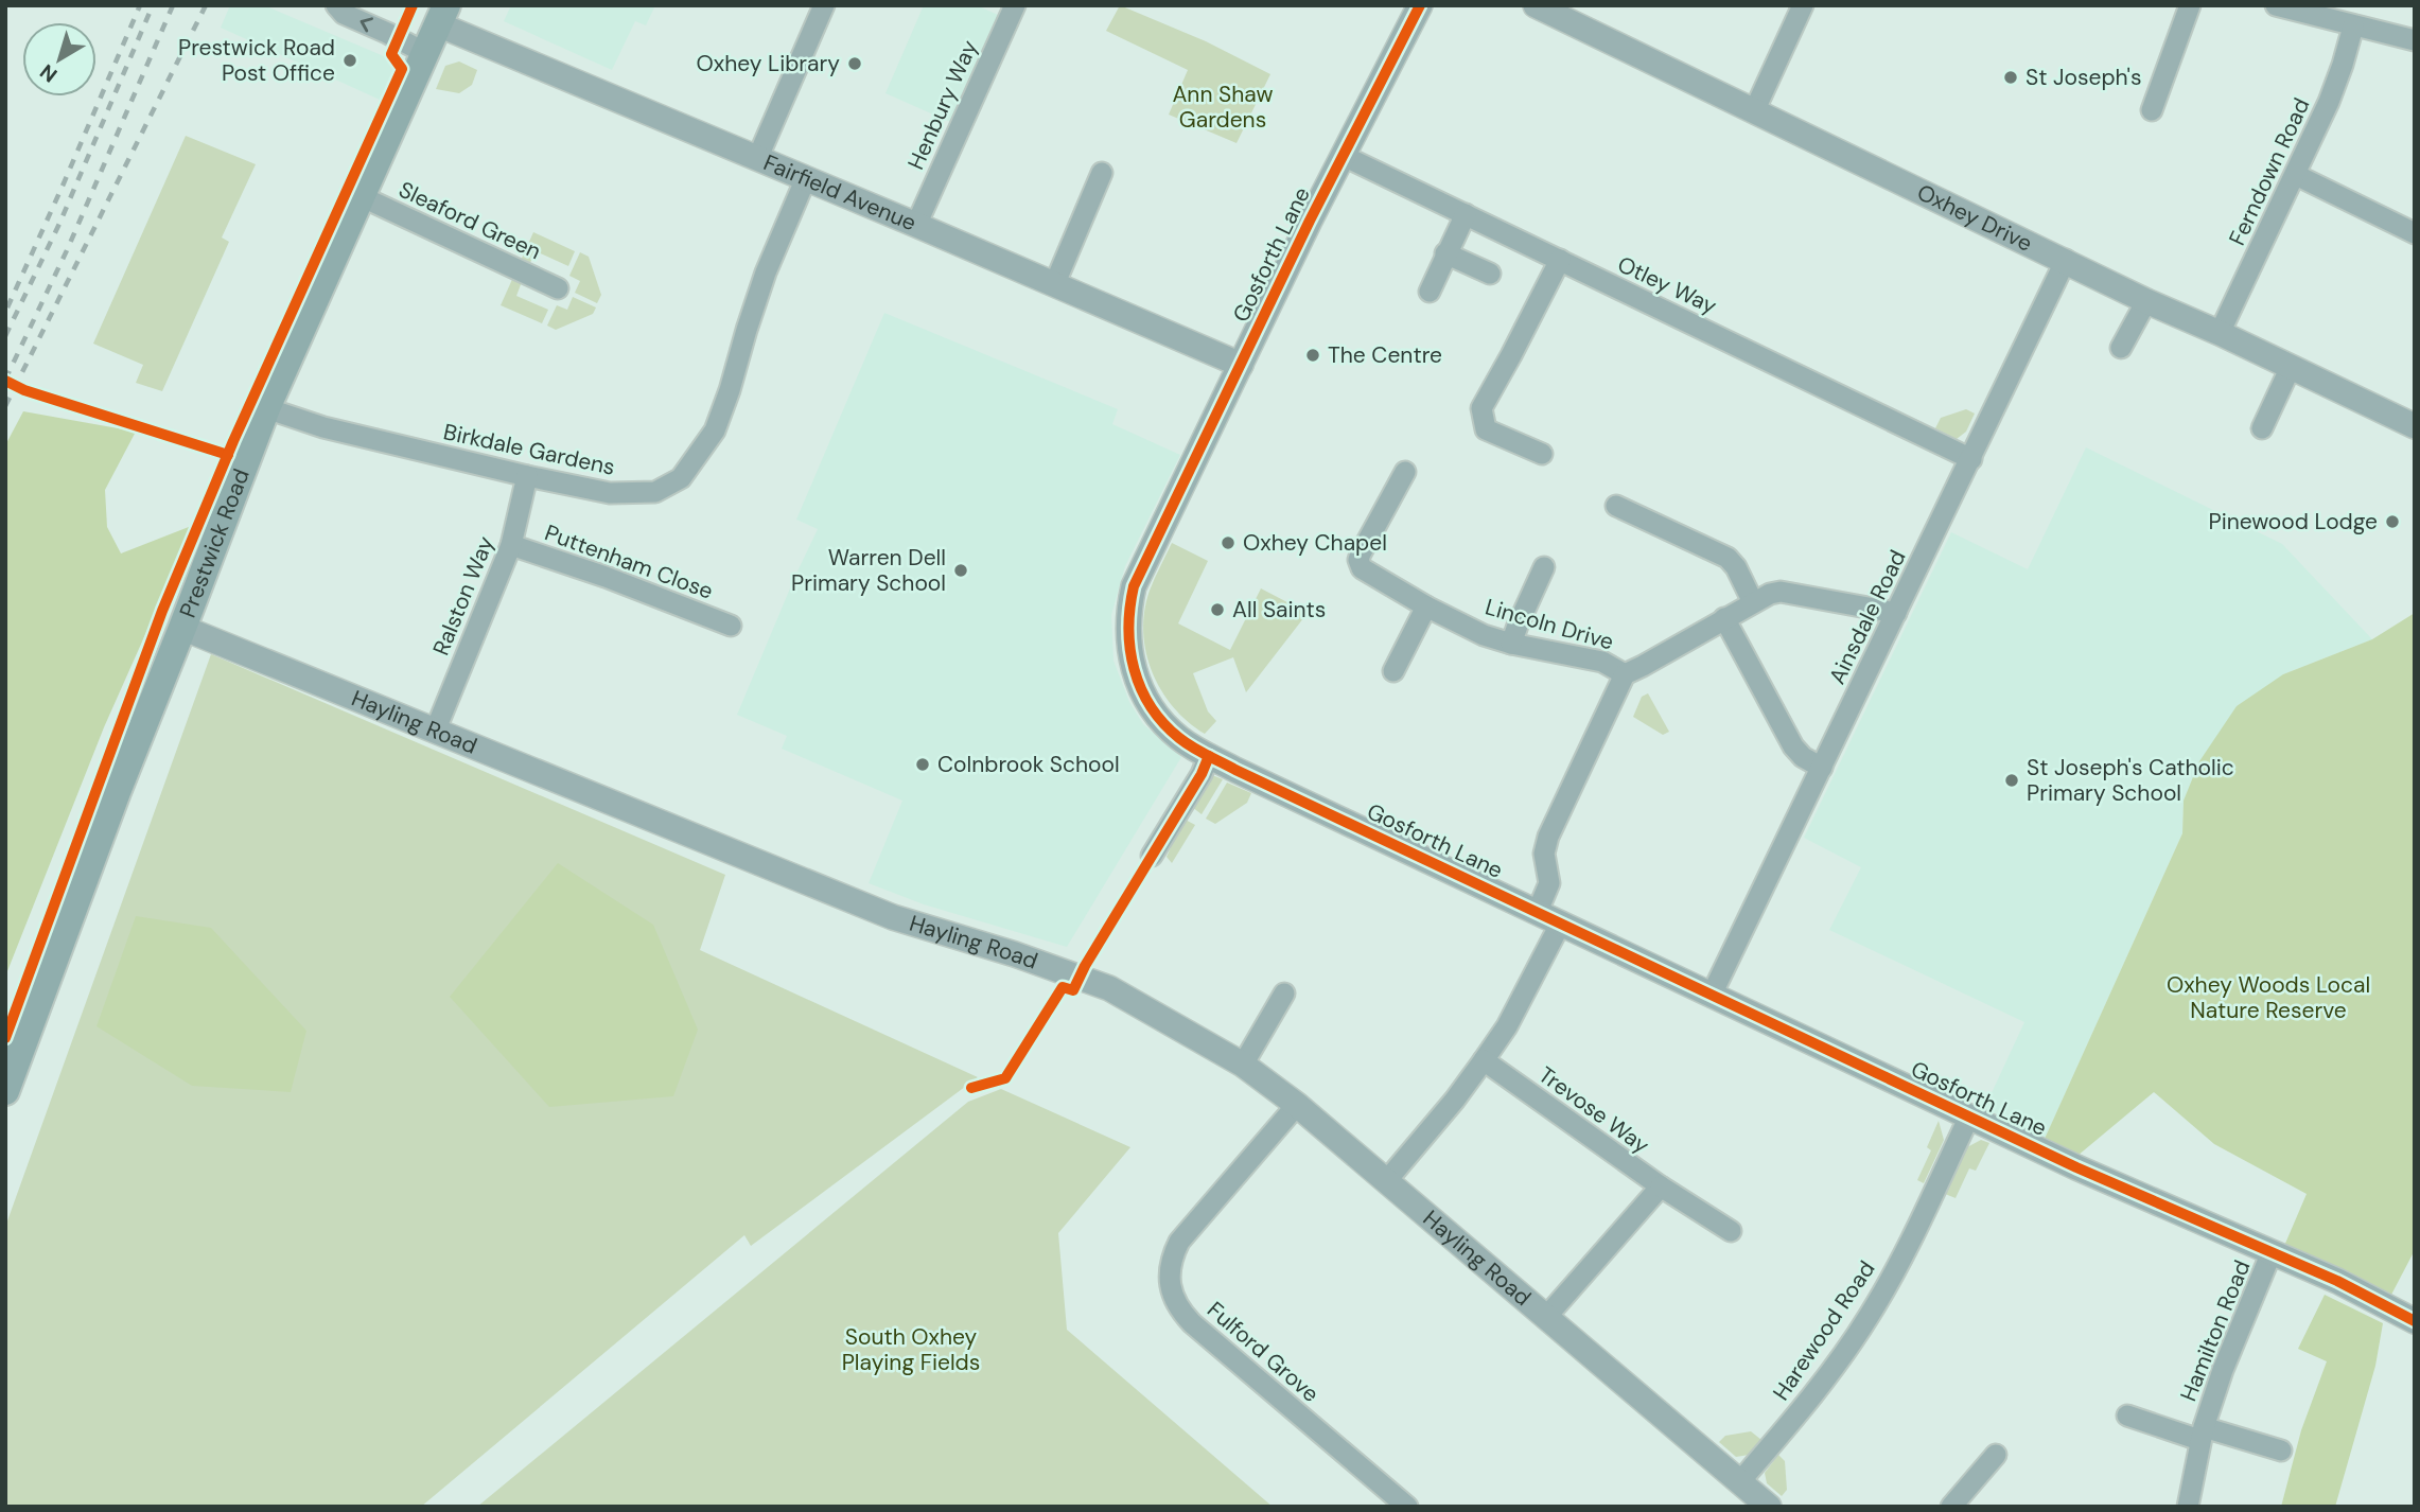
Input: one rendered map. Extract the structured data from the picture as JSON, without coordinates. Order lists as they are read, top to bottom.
{
  "streets": {
    "main road": ["Prestwick Road"],
    "street": [
      "Henbury Way",
      "Ferndown Road",
      "Fairfield Avenue",
      "Oxhey Drive",
      "Sleaford Green",
      "Gosforth Lane",
      "Otley Way",
      "Birkdale Gardens",
      "Puttenham Close",
      "Ralston Way",
      "Ainsdale Road",
      "Lincoln Drive",
      "Hayling Road",
      "Trevose Way",
      "Harewood Road",
      "Hamilton Road",
      "Fulford Grove"
    ]
  },
  "crossings": [
    ["Henbury Way", "Fairfield Avenue"],
    ["Ferndown Road", "Oxhey Drive"],
    ["Fairfield Avenue", "Gosforth Lane"],
    ["Fairfield Avenue", "Birkdale Gardens"],
    ["Fairfield Avenue", "Prestwick Road"],
    ["Oxhey Drive", "Ainsdale Road"],
    ["Sleaford Green", "Prestwick Road"],
    ["Gosforth Lane", "Otley Way"],
    ["Gosforth Lane", "Ainsdale Road"],
    ["Gosforth Lane", "Lincoln Drive"],
    ["Gosforth Lane", "Harewood Road"],
    ["Gosforth Lane", "Hamilton Road"],
    ["Otley Way", "Ainsdale Road"],
    ["Birkdale Gardens", "Prestwick Road"],
    ["Birkdale Gardens", "Ralston Way"],
    ["Prestwick Road", "Hayling Road"],
    ["Puttenham Close", "Ralston Way"],
    ["Ralston Way", "Hayling Road"],
    ["Ainsdale Road", "Lincoln Drive"],
    ["Hayling Road", "Harewood Road"],
    ["Hayling Road", "Fulford Grove"]
  ],
  "parks": ["Ann Shaw Gardens", "Oxhey Woods Local Nature Reserve", "South Oxhey Playing Fields"],
  "places": [
    "Prestwick Road Post Office",
    "Oxhey Library",
    "St Joseph's",
    "The Centre",
    "Pinewood Lodge",
    "Oxhey Chapel",
    "Warren Dell Primary School",
    "All Saints",
    "Colnbrook School",
    "St Joseph's Catholic Primary School"
  ],
  "north": "bottom left"
}
